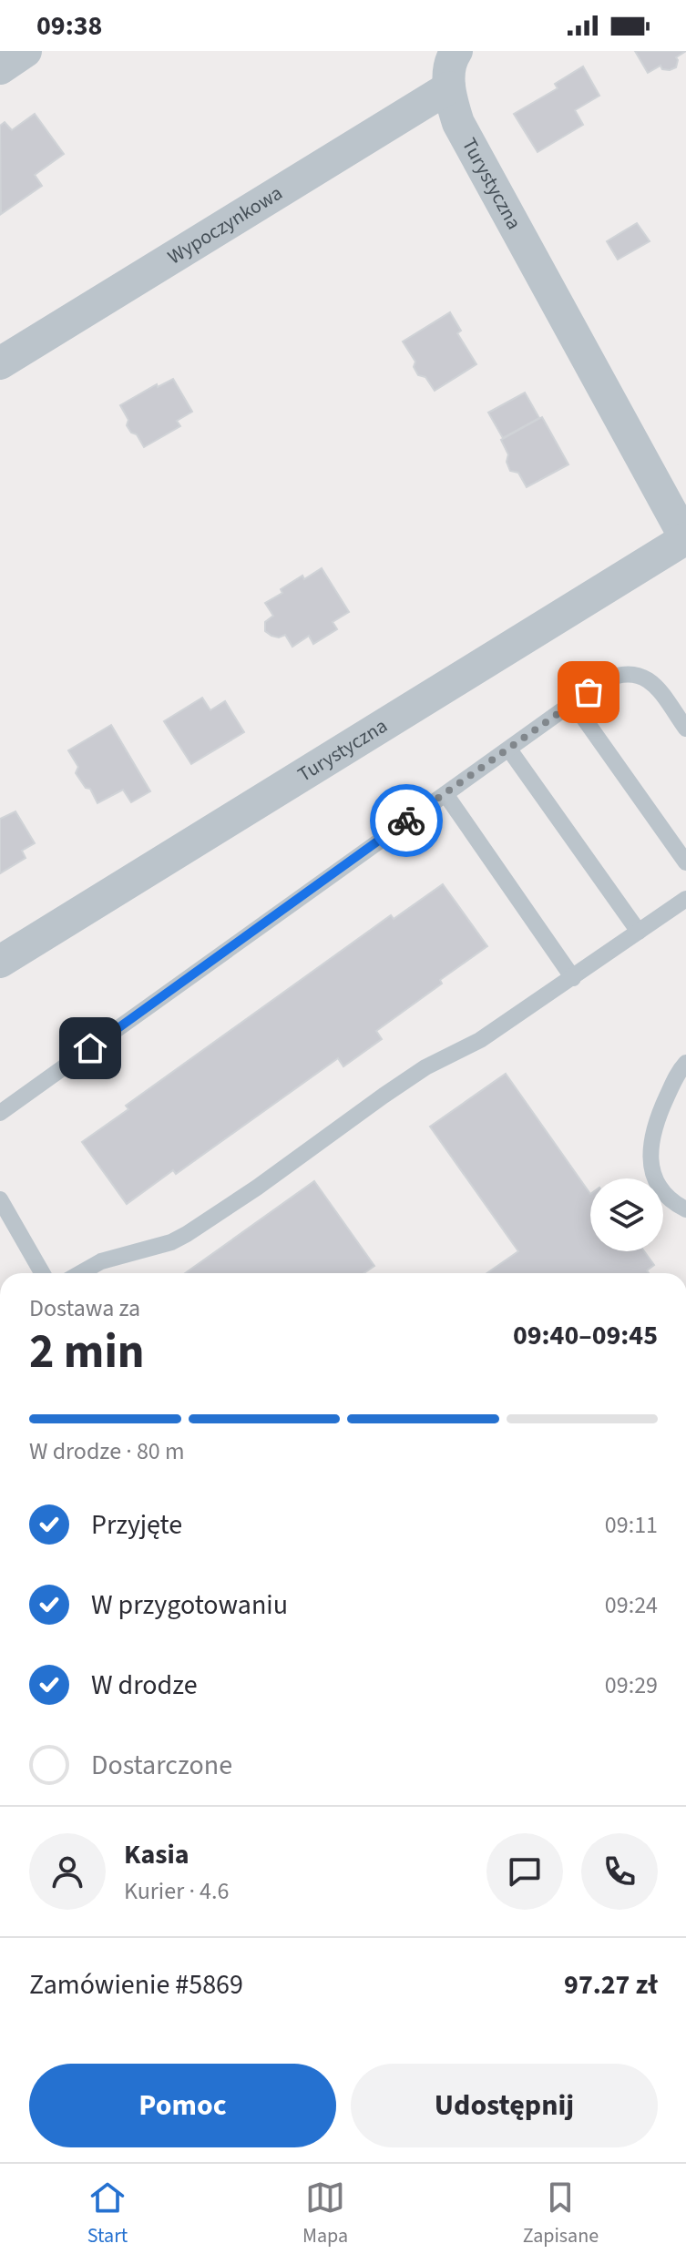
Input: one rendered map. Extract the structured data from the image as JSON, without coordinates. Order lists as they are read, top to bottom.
{
  "streets": {
    "street": ["Turystyczna", "Wypoczynkowa"]
  },
  "crossings": [
    ["Turystyczna", "Wypoczynkowa"]
  ],
  "page": {
    "status": "09:38",
    "heading": ["2 min", "Dostawa za", "09:40–09:45"],
    "panel": [
      "Kasia",
      "Kurier · 4.6",
      "Zamówienie #5869",
      "97.27 zł"
    ],
    "bar": "W drodze · 80 m",
    "list": [
      ["Przyjęte", "09:11"],
      ["W przygotowaniu", "09:24"],
      ["W drodze", "09:29"],
      "Dostarczone"
    ],
    "buttons": ["Pomoc", "Udostępnij"],
    "tabs": ["Start", "Mapa", "Zapisane"]
  }
}
